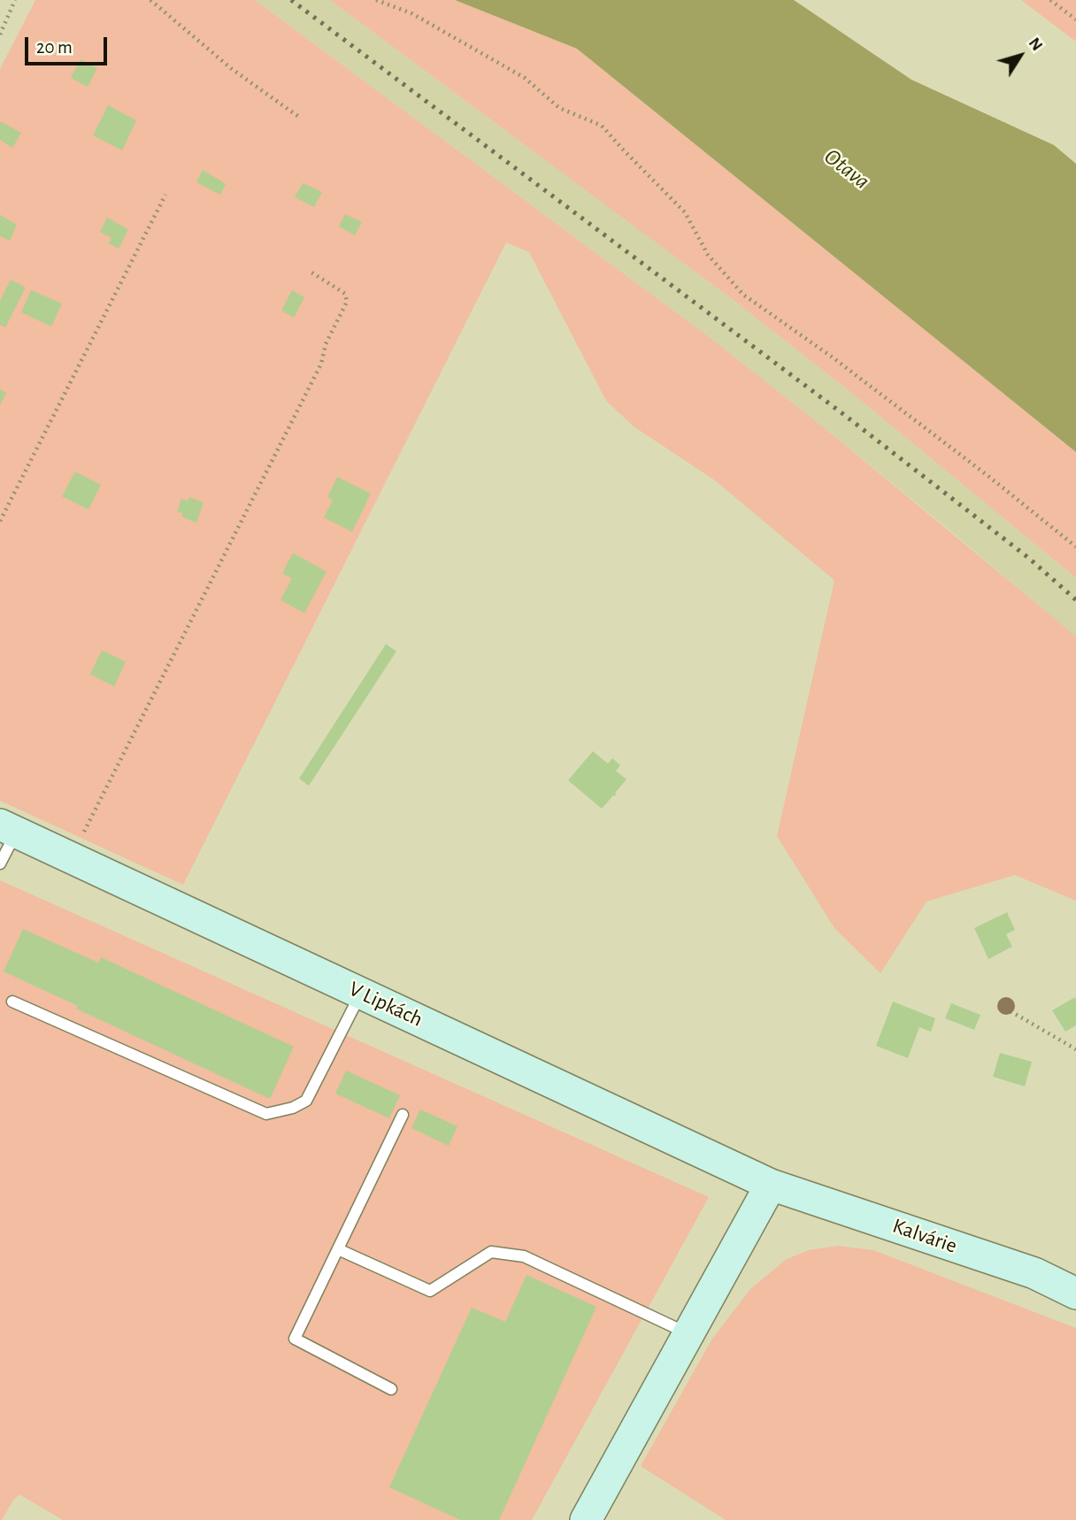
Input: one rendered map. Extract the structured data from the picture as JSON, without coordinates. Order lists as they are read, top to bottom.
{
  "streets": {
    "street": ["V Lipkách", "Kalvárie"]
  },
  "crossings": [
    ["V Lipkách", "Kalvárie"]
  ],
  "water": ["Otava"],
  "scale_bar": "20 m",
  "north": "top right"
}
